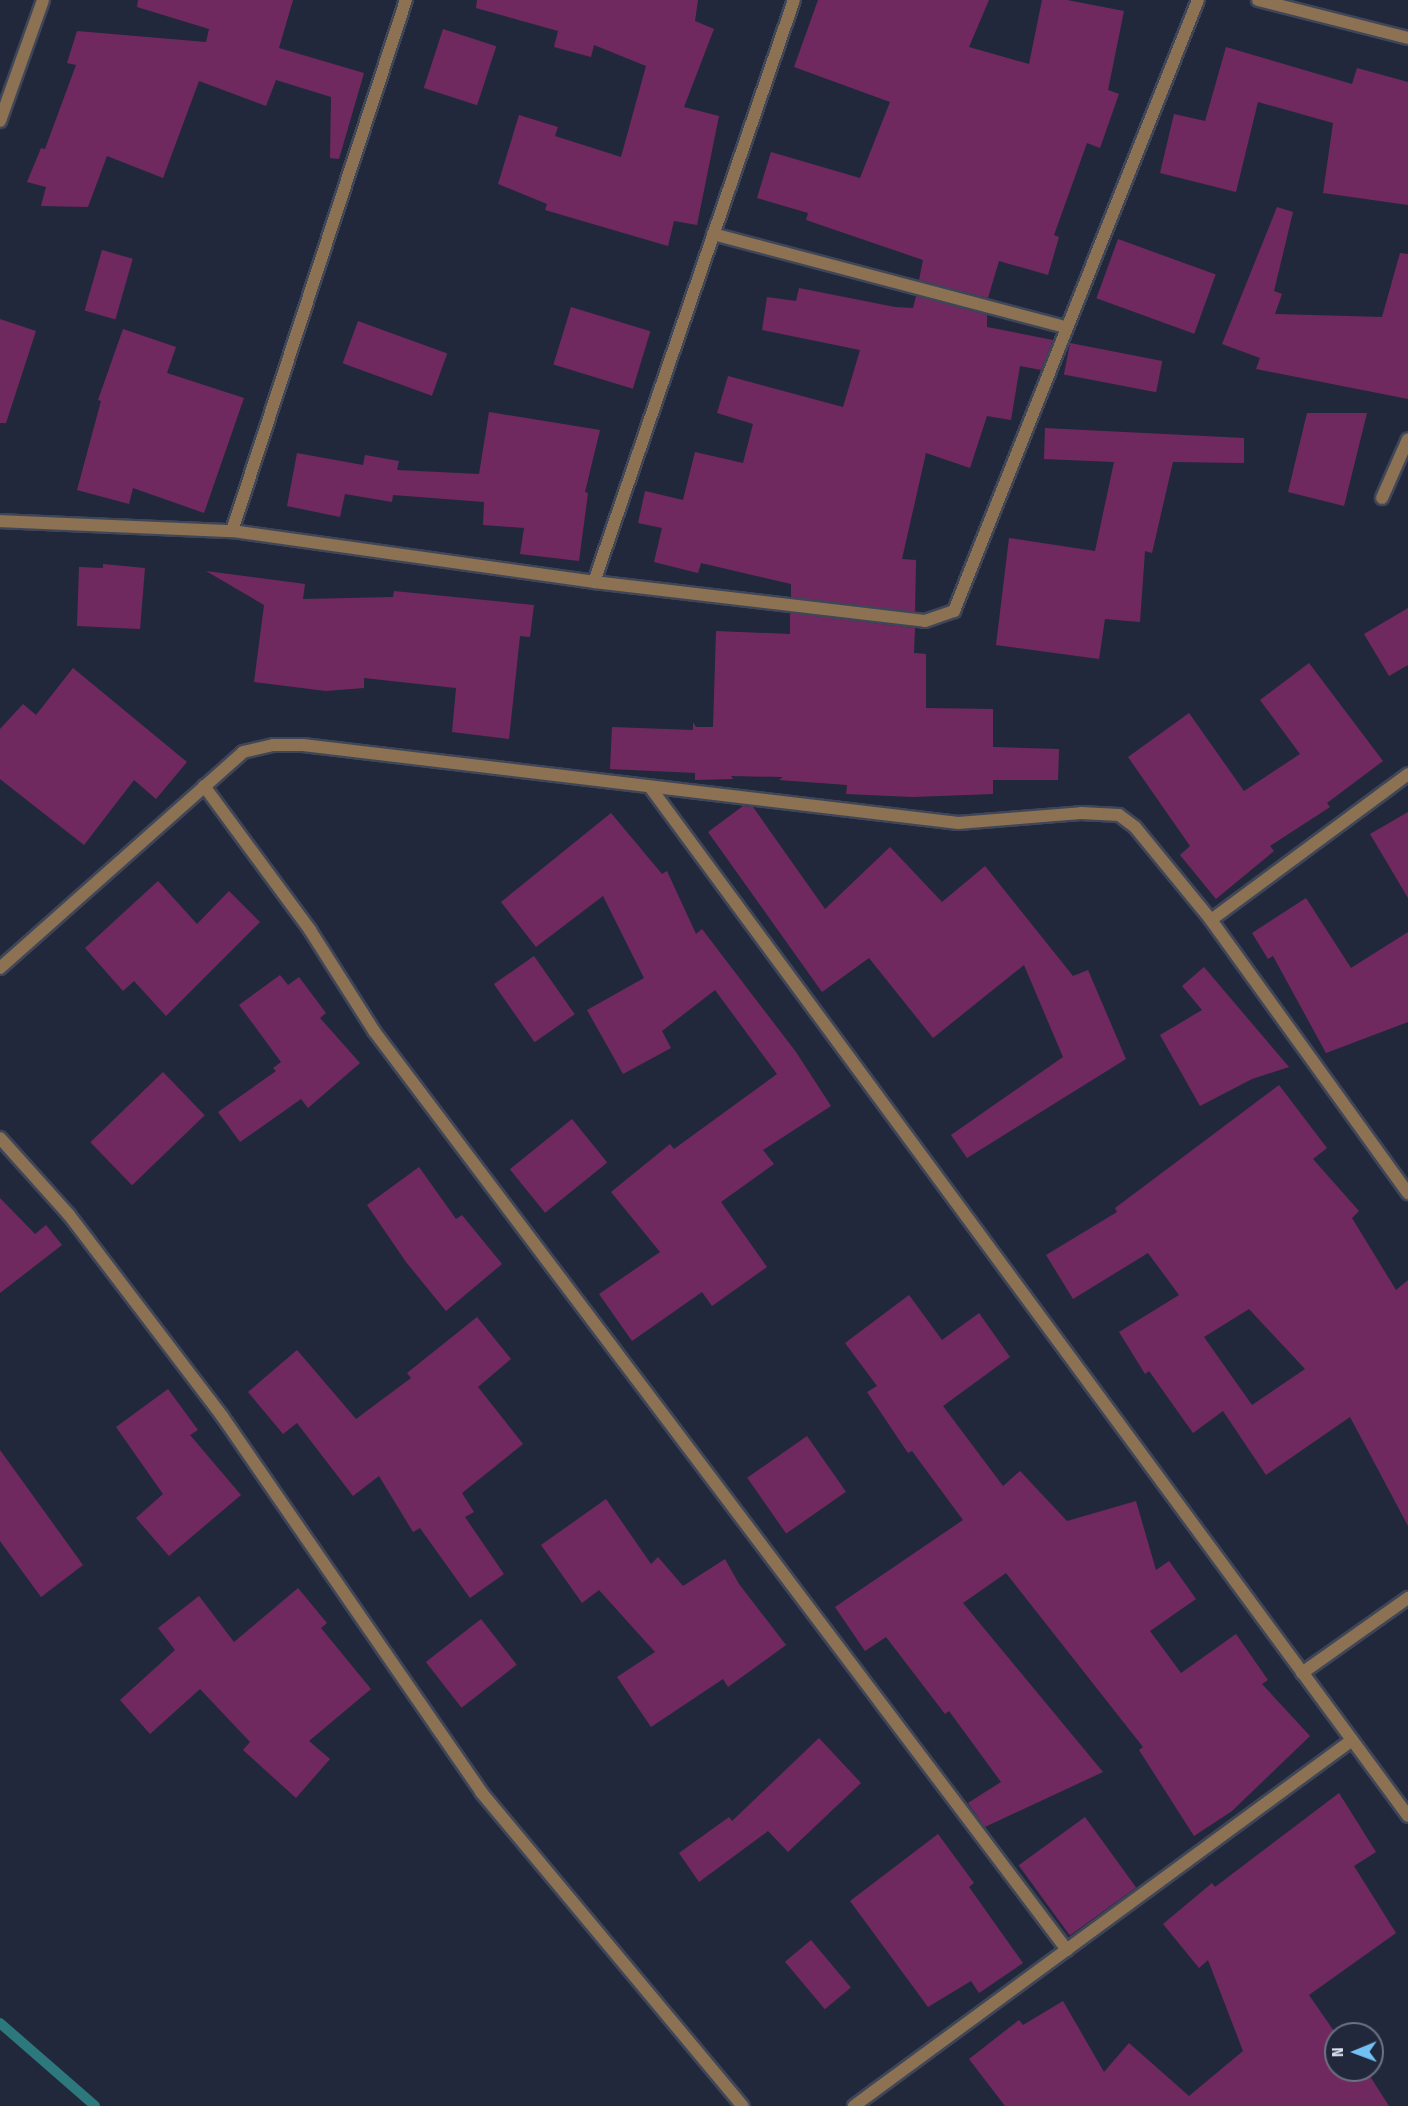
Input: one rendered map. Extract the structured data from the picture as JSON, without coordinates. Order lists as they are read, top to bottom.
{
  "north": "left"
}
